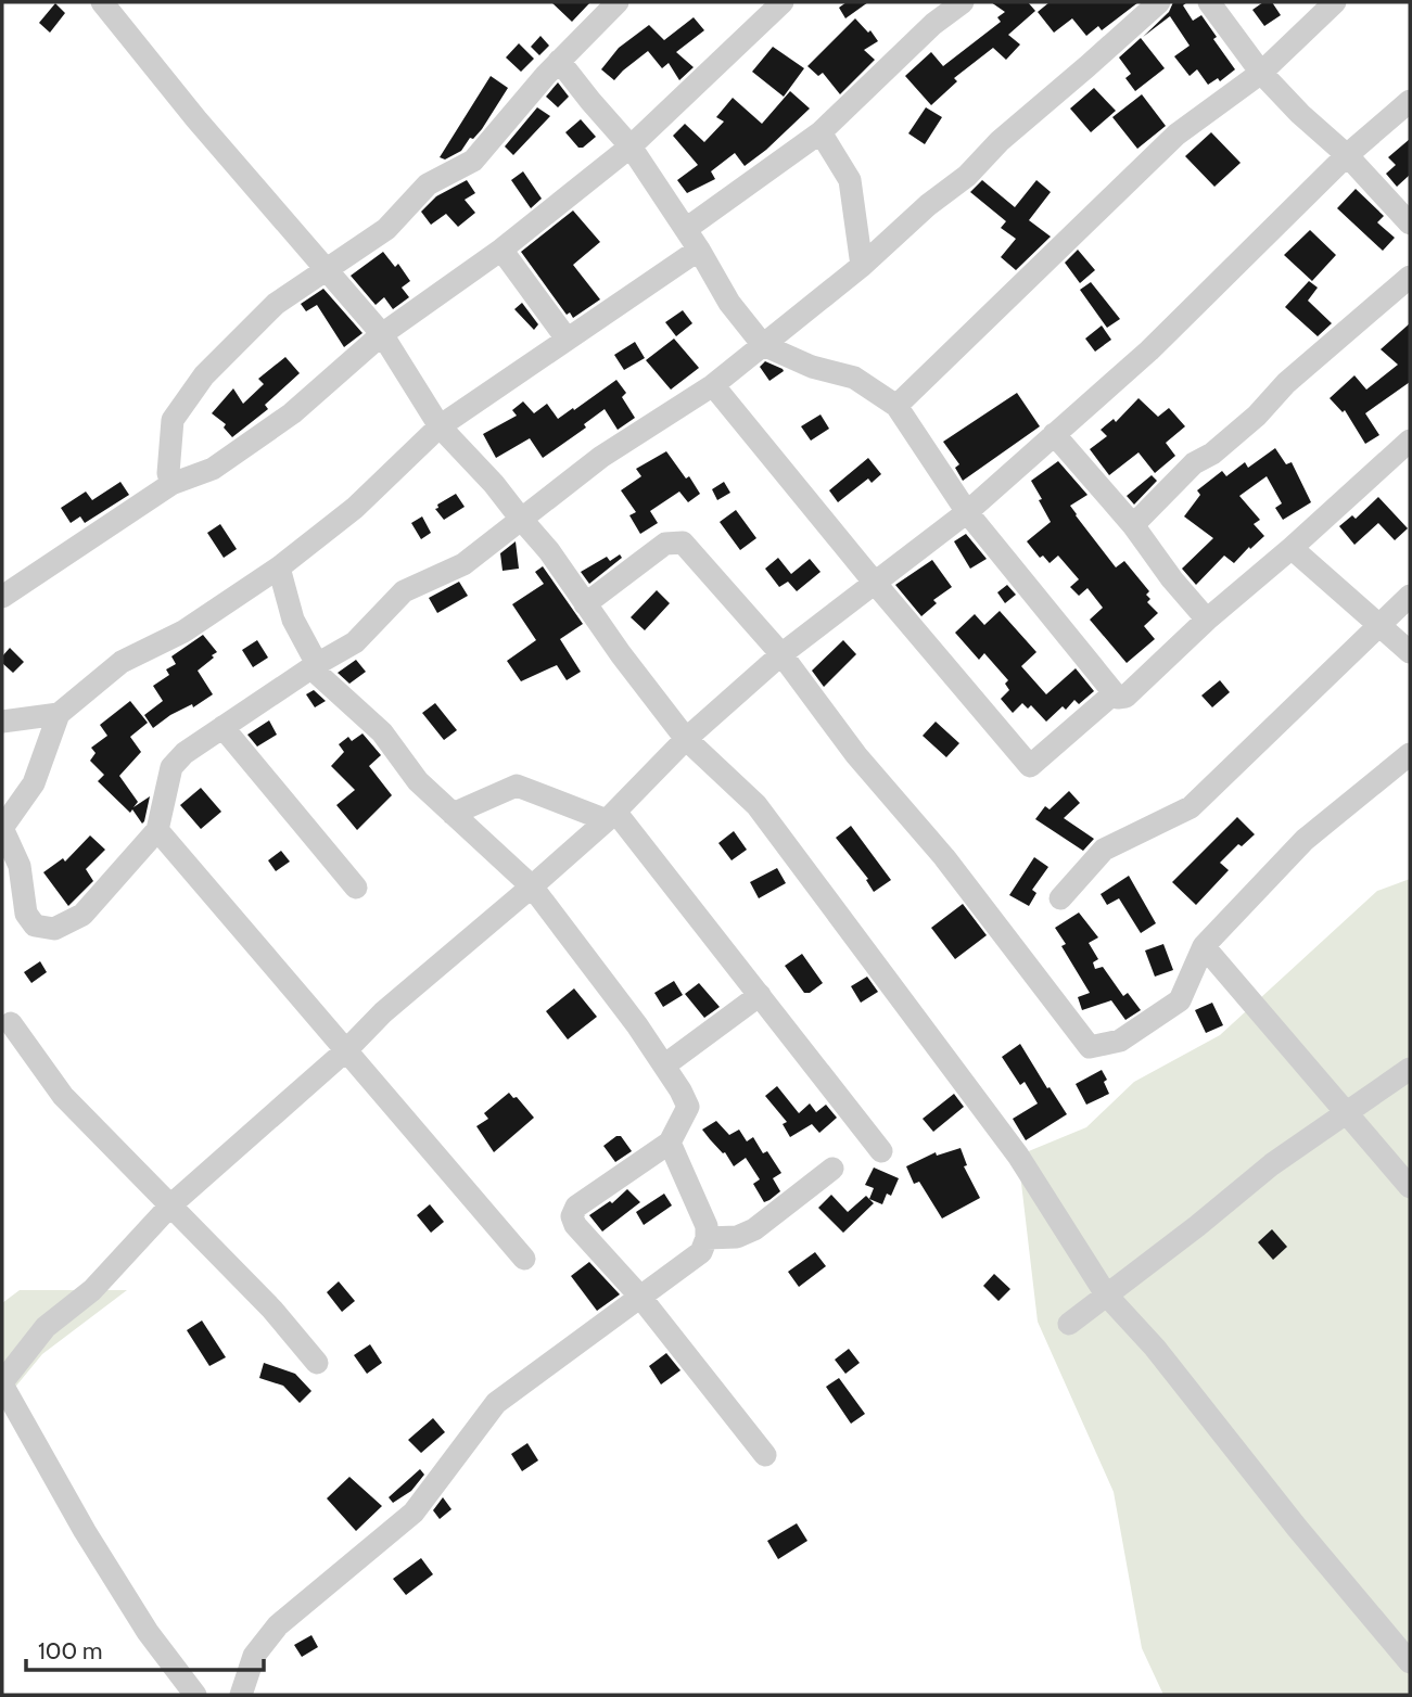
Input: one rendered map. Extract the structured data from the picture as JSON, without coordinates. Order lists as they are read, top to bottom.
{
  "scale_bar": "100 m"
}
